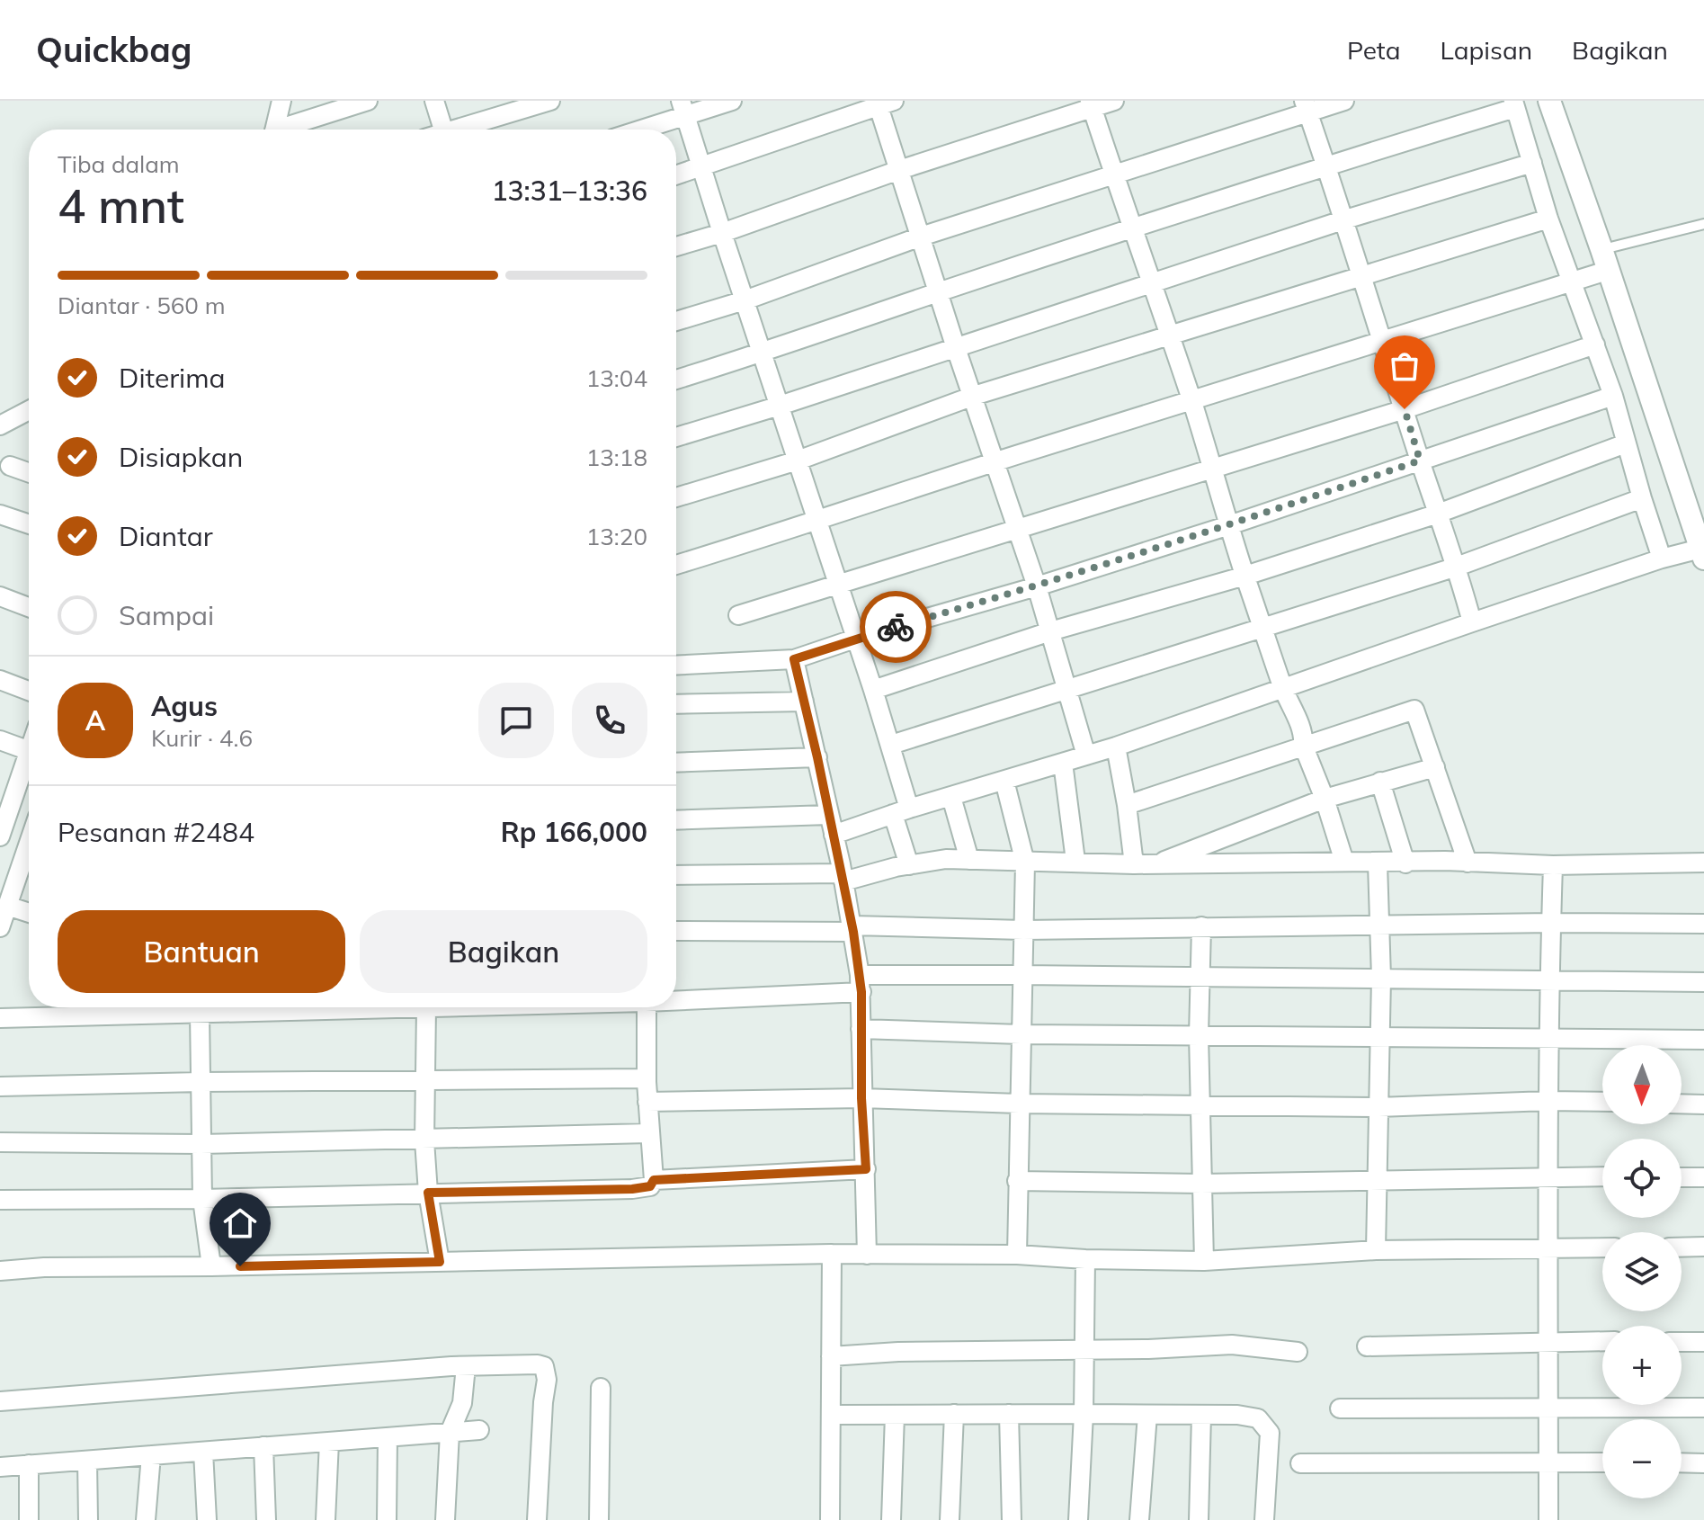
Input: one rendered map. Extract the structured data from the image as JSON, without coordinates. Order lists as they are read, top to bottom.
{
  "north": "bottom",
  "page": {
    "header": "Quickbag",
    "nav": ["Peta", "Lapisan", "Bagikan"],
    "heading": ["4 mnt", "Tiba dalam", "13:31–13:36"],
    "panel": [
      "Agus",
      "Kurir · 4.6",
      "Pesanan #2484",
      "Rp 166,000"
    ],
    "bar": "Diantar · 560 m",
    "list": [
      ["Diterima", "13:04"],
      ["Disiapkan", "13:18"],
      ["Diantar", "13:20"],
      "Sampai"
    ],
    "round": "A",
    "buttons": ["Bantuan", "Bagikan"],
    "map_buttons": ["+", "−"]
  }
}
